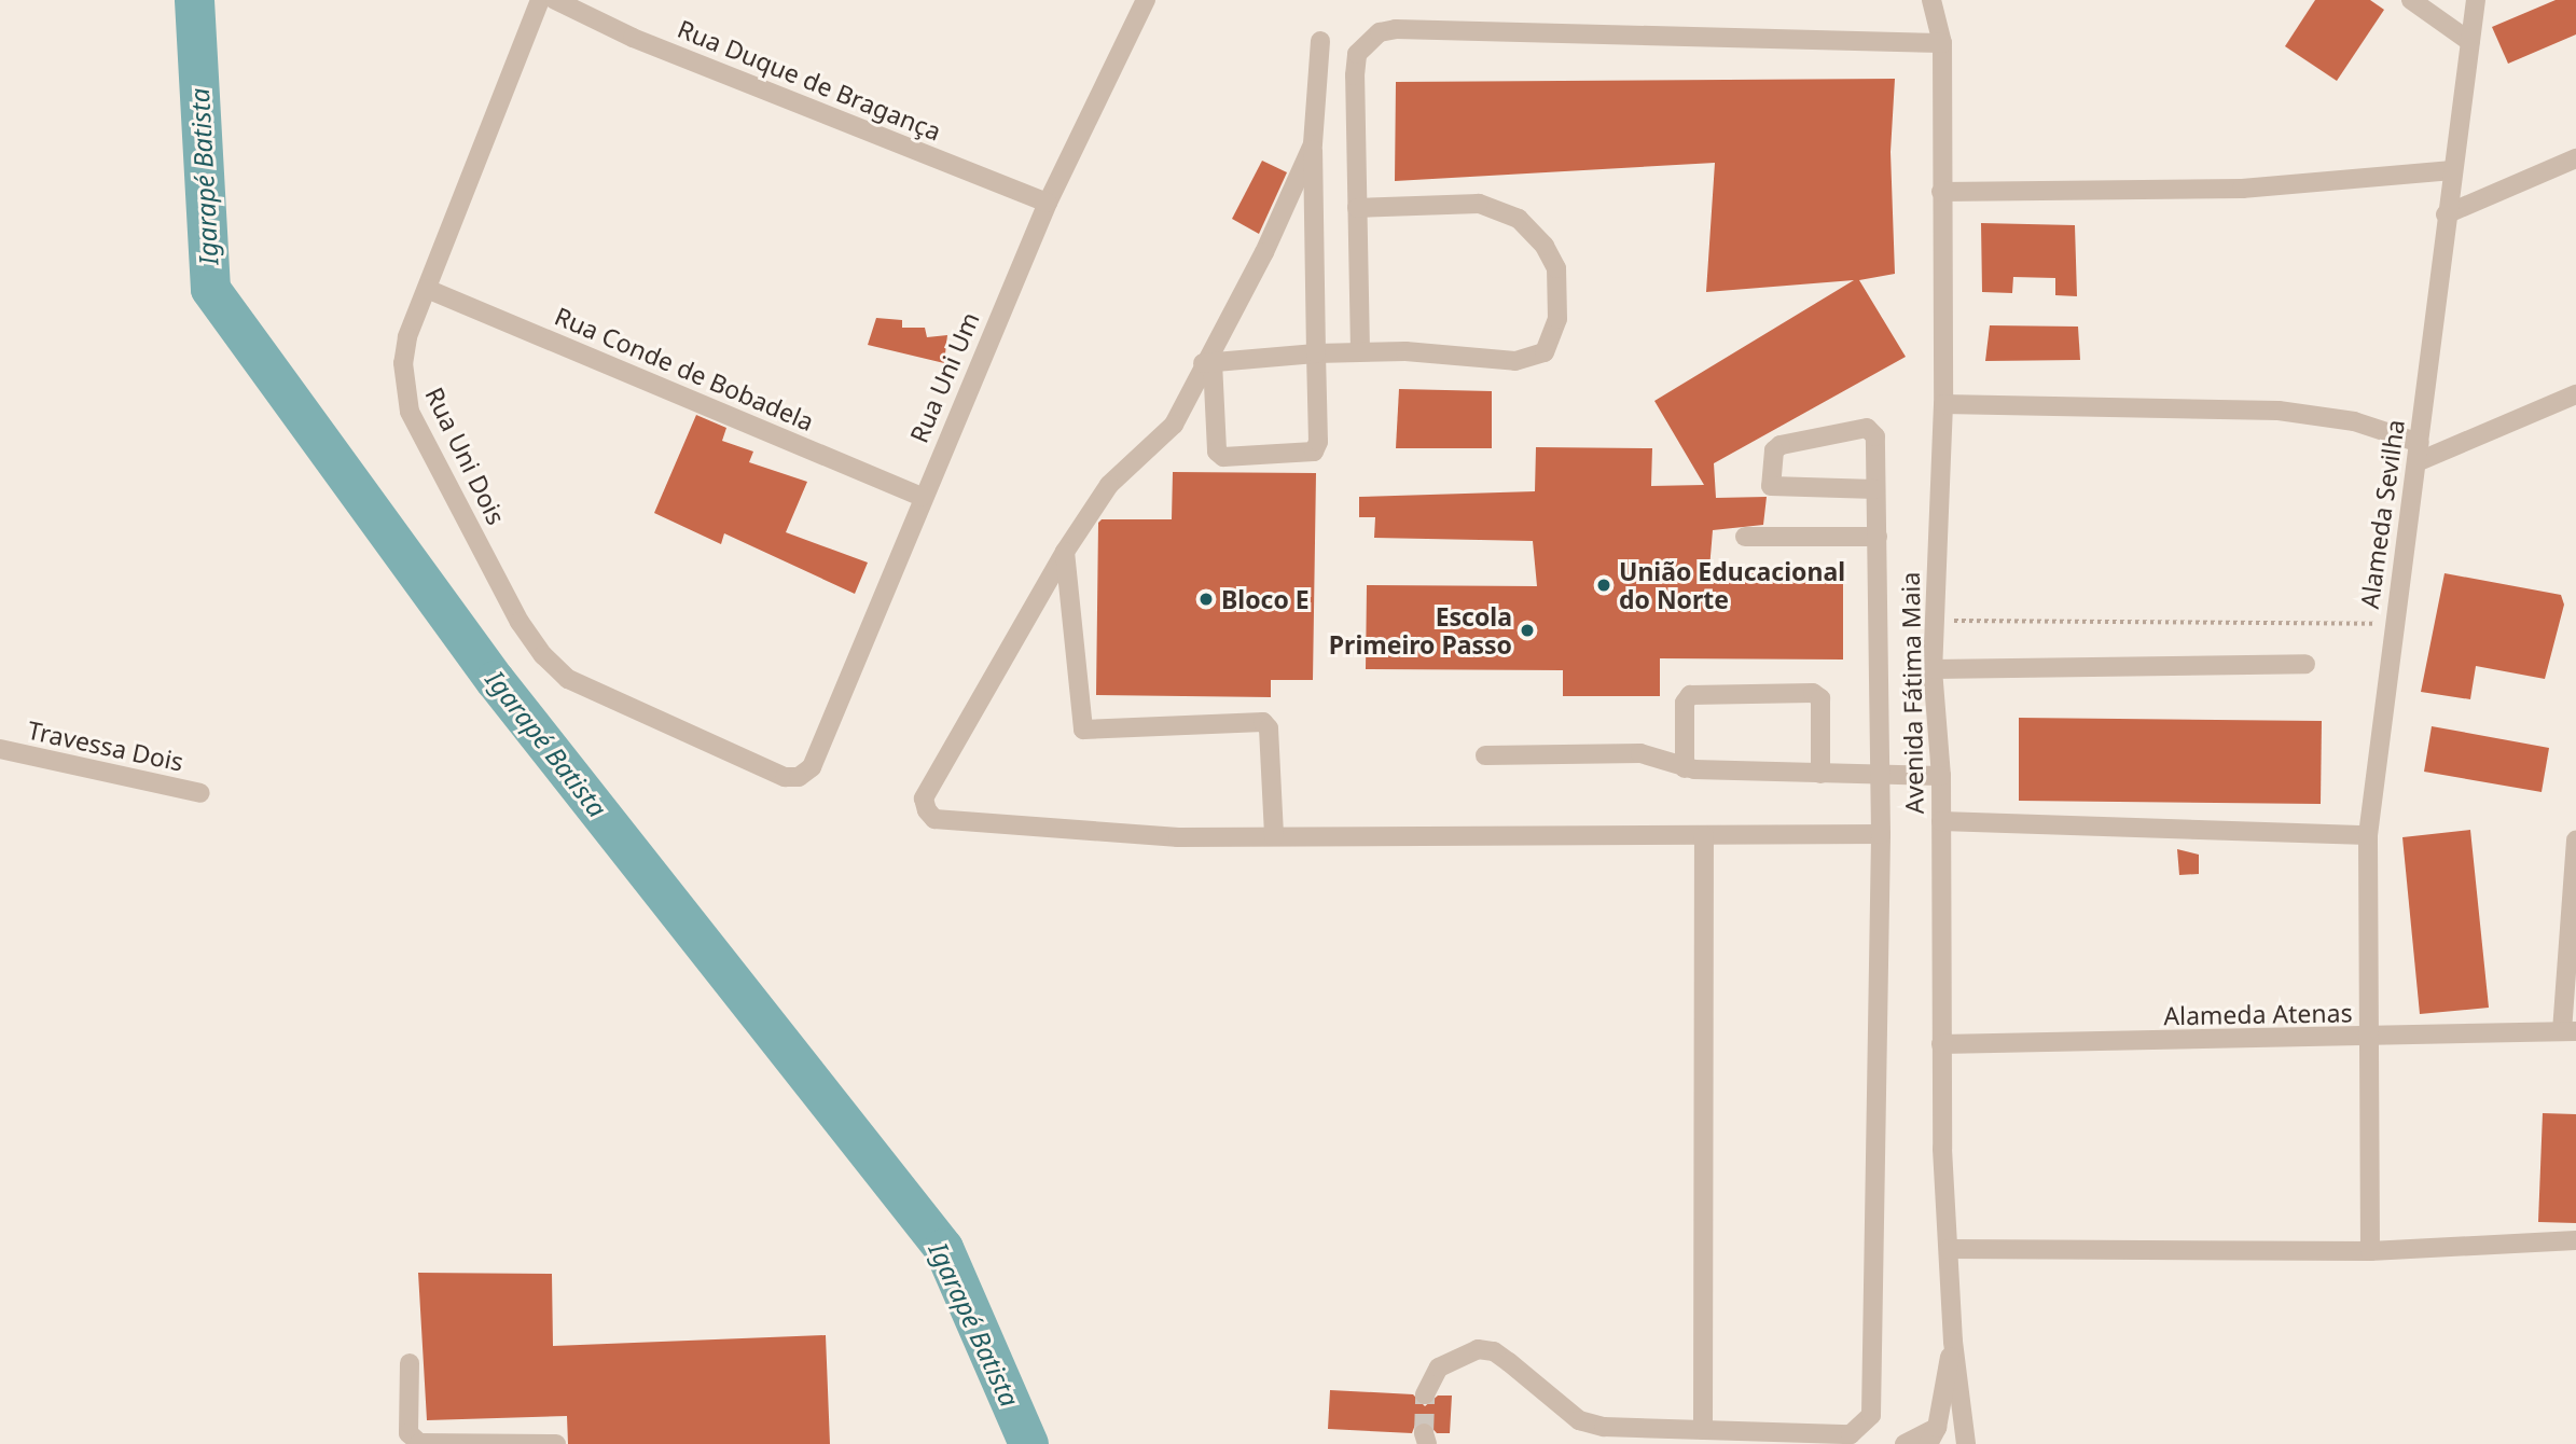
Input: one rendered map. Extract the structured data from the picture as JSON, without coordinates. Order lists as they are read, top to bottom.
{
  "streets": {
    "street": [
      "Rua Duque de Bragança",
      "Rua Conde de Bobadela",
      "Rua Uni Um",
      "Rua Uni Dois",
      "Alameda Sevilha",
      "Avenida Fátima Maia",
      "Travessa Dois",
      "Alameda Atenas"
    ]
  },
  "crossings": [
    ["Rua Duque de Bragança", "Rua Uni Um"],
    ["Rua Conde de Bobadela", "Rua Uni Um"],
    ["Rua Conde de Bobadela", "Rua Uni Dois"],
    ["Rua Uni Um", "Rua Uni Dois"],
    ["Alameda Sevilha", "Alameda Atenas"],
    ["Avenida Fátima Maia", "Alameda Atenas"]
  ],
  "water": ["Igarapé Batista"],
  "places": ["União Educacional do Norte", "Bloco E", "Escola Primeiro Passo"]
}
